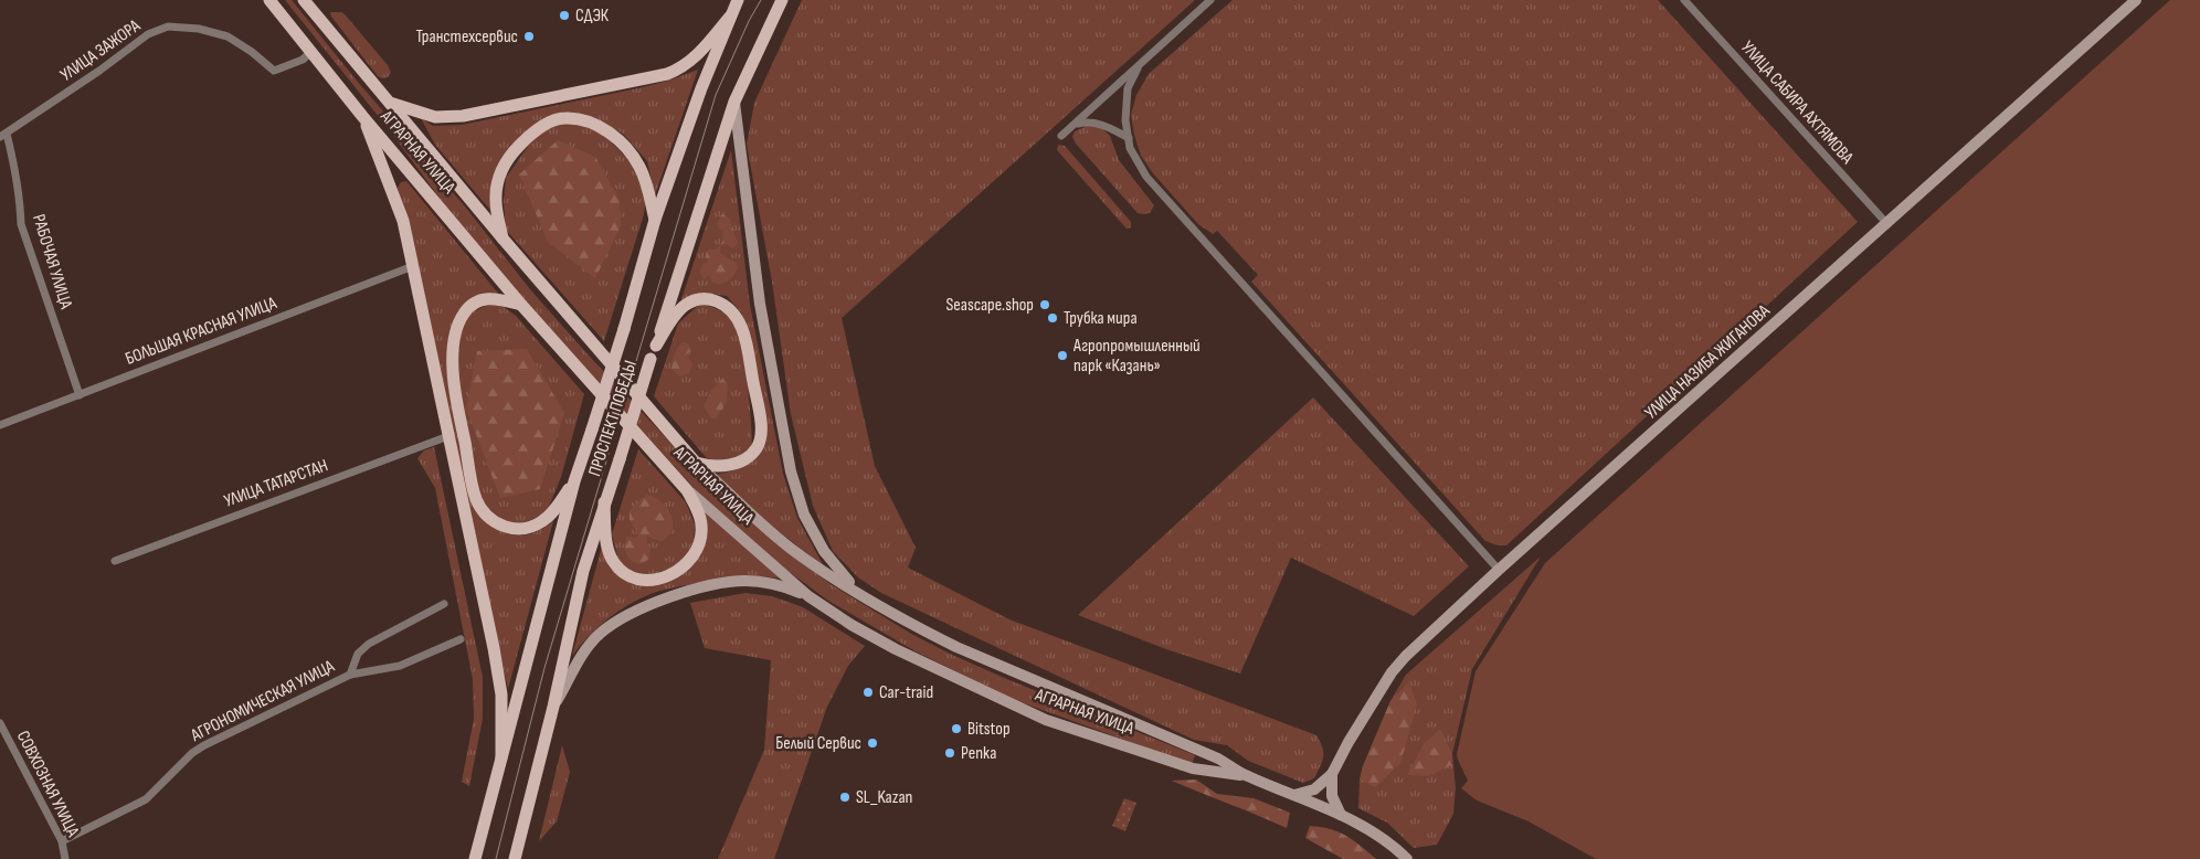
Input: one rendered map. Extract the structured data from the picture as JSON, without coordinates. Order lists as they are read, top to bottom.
{
  "streets": {
    "main road": ["АГРАРНАЯ УЛИЦА", "ПРОСПЕКТ ПОБЕДЫ"],
    "street": [
      "УЛИЦА ЗАЖОРА",
      "УЛИЦА САБИРА АХТЯМОВА",
      "РАБОЧАЯ УЛИЦА",
      "БОЛЬШАЯ КРАСНАЯ УЛИЦА",
      "УЛИЦА НАЗИБА ЖИГАНОВА",
      "УЛИЦА ТАТАРСТАН",
      "АГРОНОМИЧЕСКАЯ УЛИЦА",
      "СОВХОЗНАЯ УЛИЦА"
    ]
  },
  "crossings": [
    ["УЛИЦА ЗАЖОРА", "АГРАРНАЯ УЛИЦА"],
    ["УЛИЦА ЗАЖОРА", "РАБОЧАЯ УЛИЦА"],
    ["УЛИЦА САБИРА АХТЯМОВА", "УЛИЦА НАЗИБА ЖИГАНОВА"],
    ["АГРАРНАЯ УЛИЦА", "УЛИЦА НАЗИБА ЖИГАНОВА"],
    ["РАБОЧАЯ УЛИЦА", "БОЛЬШАЯ КРАСНАЯ УЛИЦА"],
    ["АГРОНОМИЧЕСКАЯ УЛИЦА", "СОВХОЗНАЯ УЛИЦА"]
  ],
  "places": [
    "СДЭК",
    "Транстехсервис",
    "Seascape.shop",
    "Трубка мира",
    "Агропромышленный парк «Казань»",
    "Car-traid",
    "Bitstop",
    "Белый Сервис",
    "Penka",
    "SL_Kazan"
  ]
}
